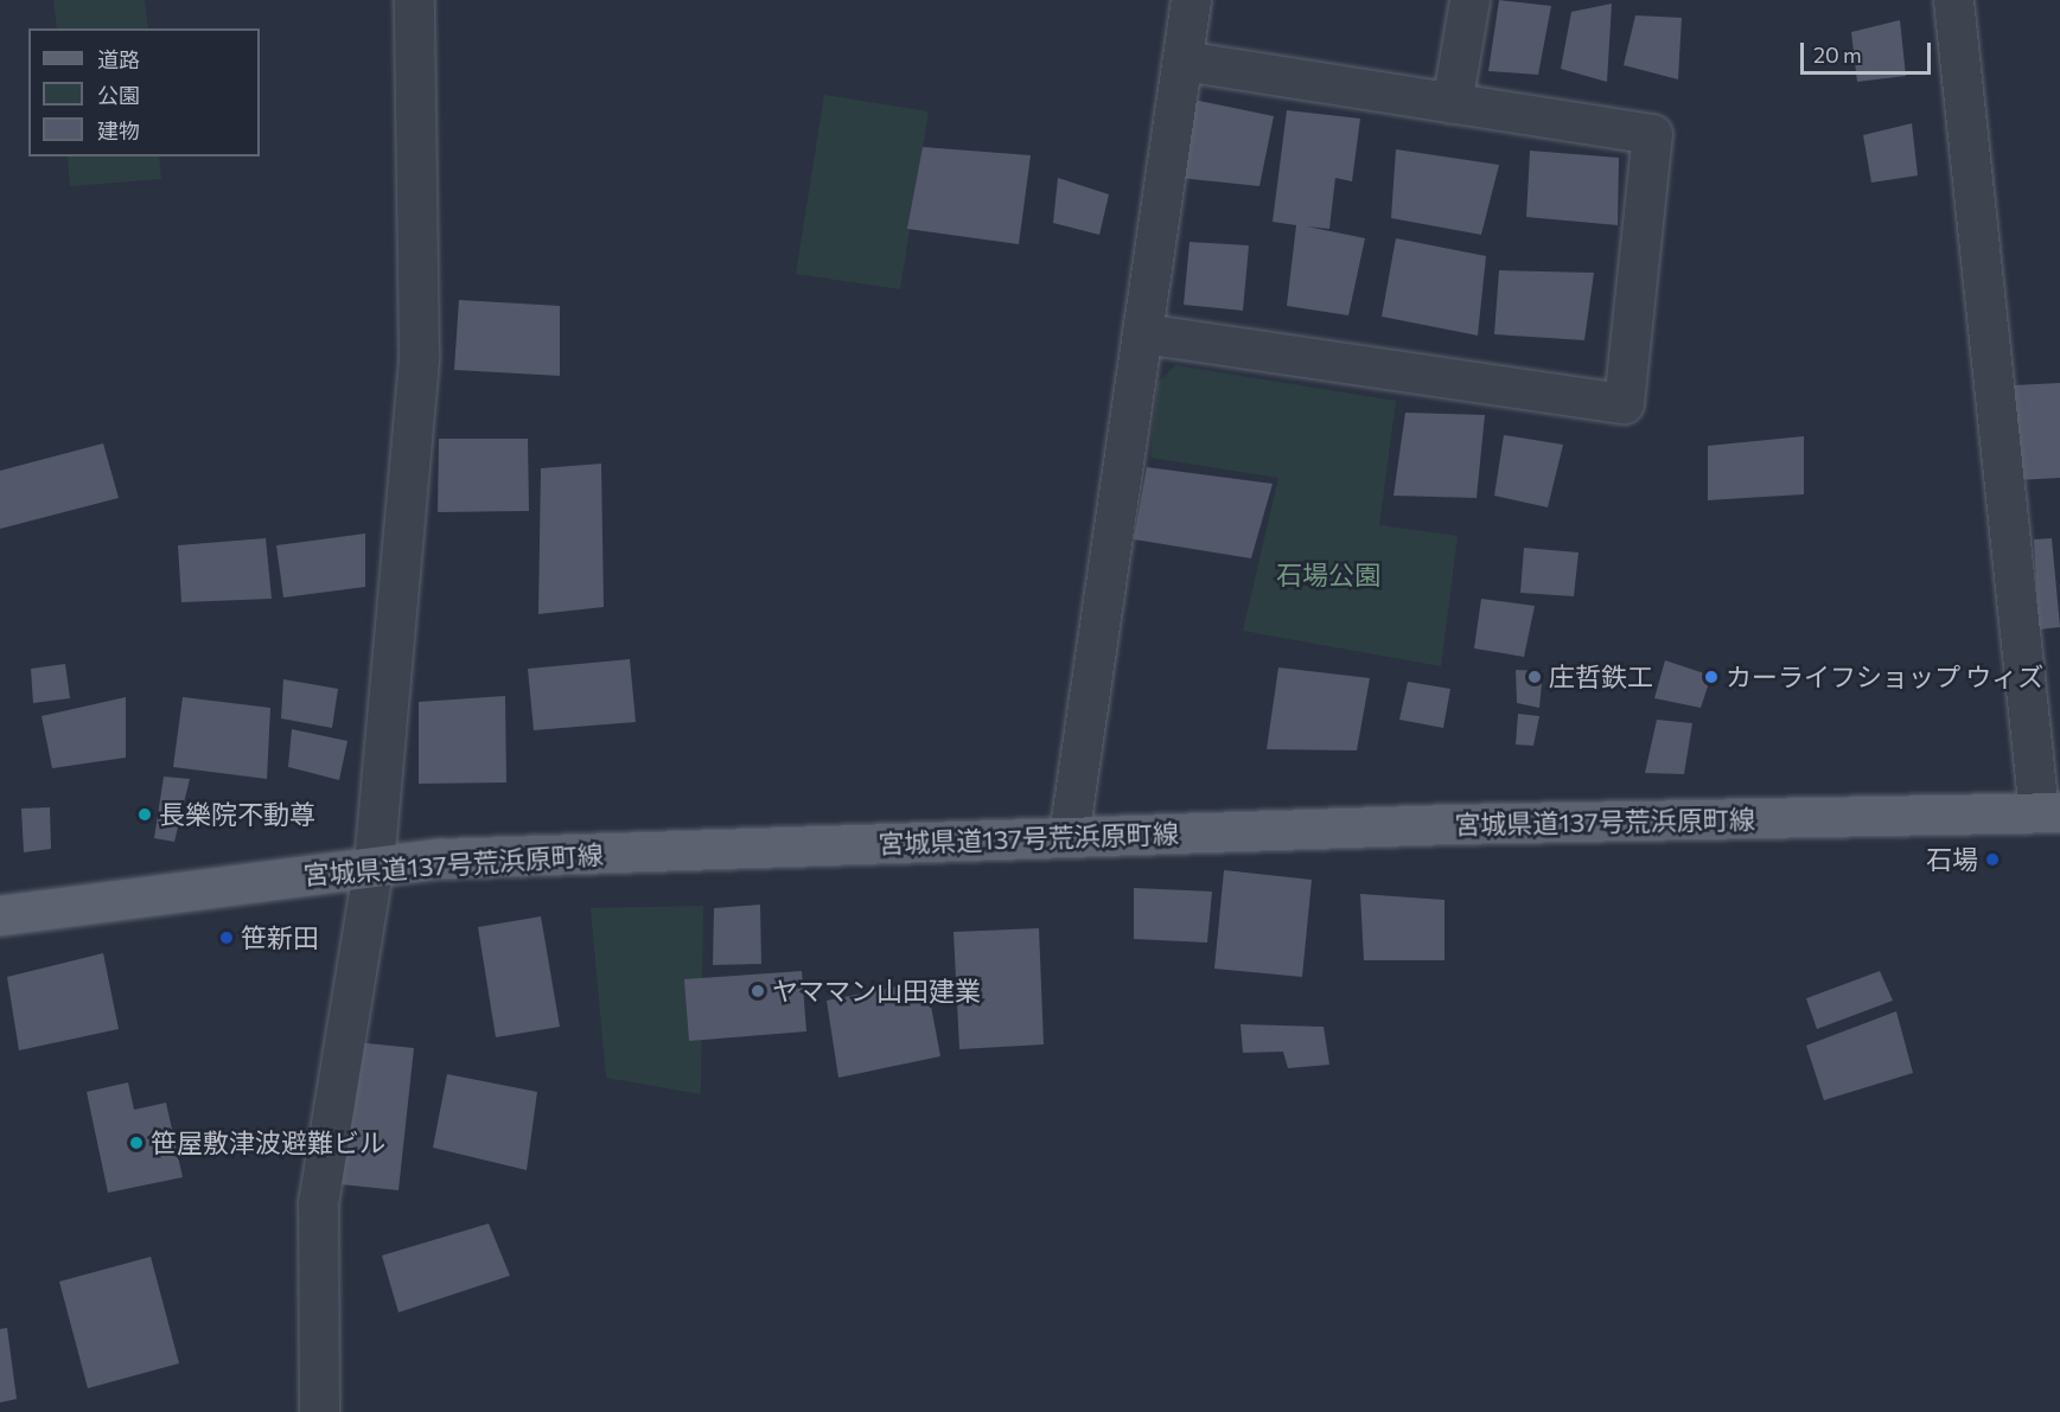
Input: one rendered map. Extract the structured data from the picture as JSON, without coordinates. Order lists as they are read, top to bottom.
{
  "streets": {
    "main road": ["宮城県道137号荒浜原町線"]
  },
  "parks": ["石場公園"],
  "places": [
    "庄哲鉄工",
    "カーライフショップ ウィズ",
    "長樂院不動尊",
    "石場",
    "笹新田",
    "ヤママン山田建業",
    "笹屋敷津波避難ビル"
  ],
  "legend": ["道路", "公園", "建物"],
  "scale_bar": "20 m"
}
